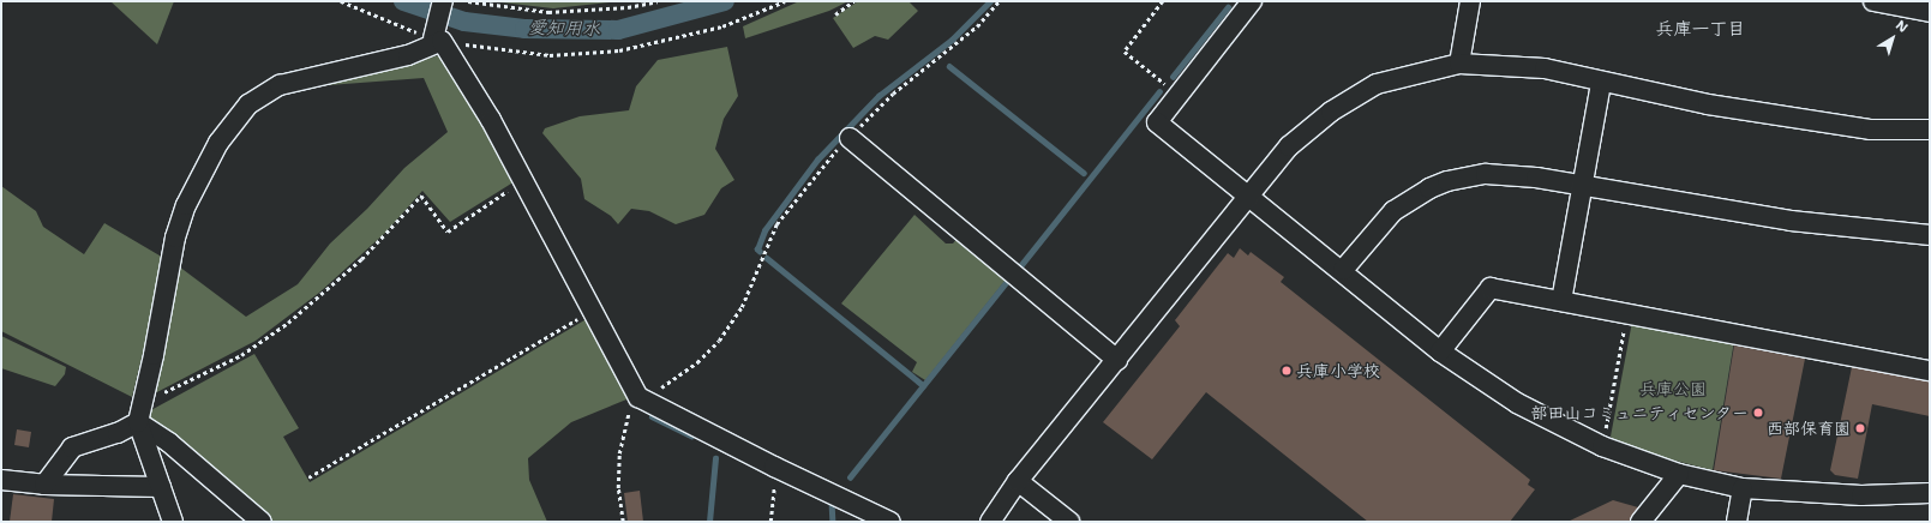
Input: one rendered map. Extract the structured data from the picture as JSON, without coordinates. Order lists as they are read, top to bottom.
{
  "districts": ["兵庫一丁目"],
  "water": ["愛知用水"],
  "parks": ["兵庫公園"],
  "places": ["兵庫小学校", "部田山コミュニティセンター", "西部保育園"],
  "north": "top right"
}
